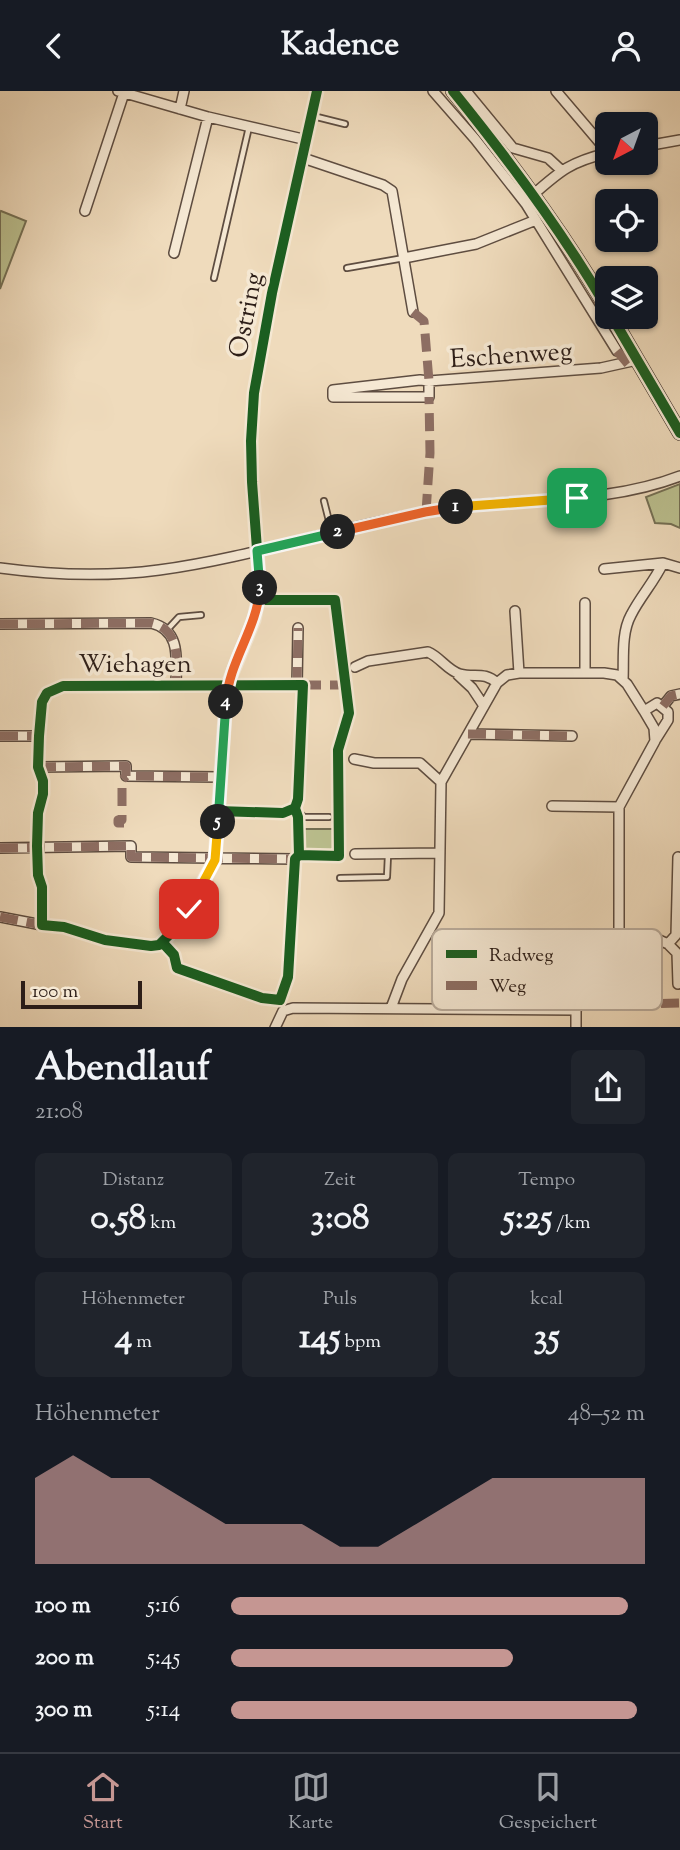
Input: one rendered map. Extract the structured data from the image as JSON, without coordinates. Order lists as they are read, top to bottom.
{
  "streets": {
    "street": ["Ostring", "Eschenweg", "Wiehagen"]
  },
  "crossings": [
    ["Ostring", "Wiehagen"]
  ],
  "legend": ["Radweg", "Weg"],
  "scale_bar": "100 m",
  "north": "bottom left",
  "page": {
    "header": "Kadence",
    "pins": [
      "1",
      "2",
      "3",
      "4",
      "5"
    ],
    "scale": "100 m",
    "heading": ["Abendlauf", "21:08"],
    "stats": [
      ["Distanz", "0.58 km"],
      ["Zeit", "3:08"],
      ["Tempo", "5:25 /km"],
      ["Höhenmeter", "4 m"],
      ["Puls", "145 bpm"],
      ["kcal", "35"]
    ],
    "chart": ["Höhenmeter", "48–52 m"],
    "list": [
      {
        "name": "100 m",
        "note": "5:16"
      },
      {
        "name": "200 m",
        "note": "5:45"
      },
      {
        "name": "300 m",
        "note": "5:14"
      }
    ],
    "tabs": ["Start", "Karte", "Gespeichert"]
  }
}
